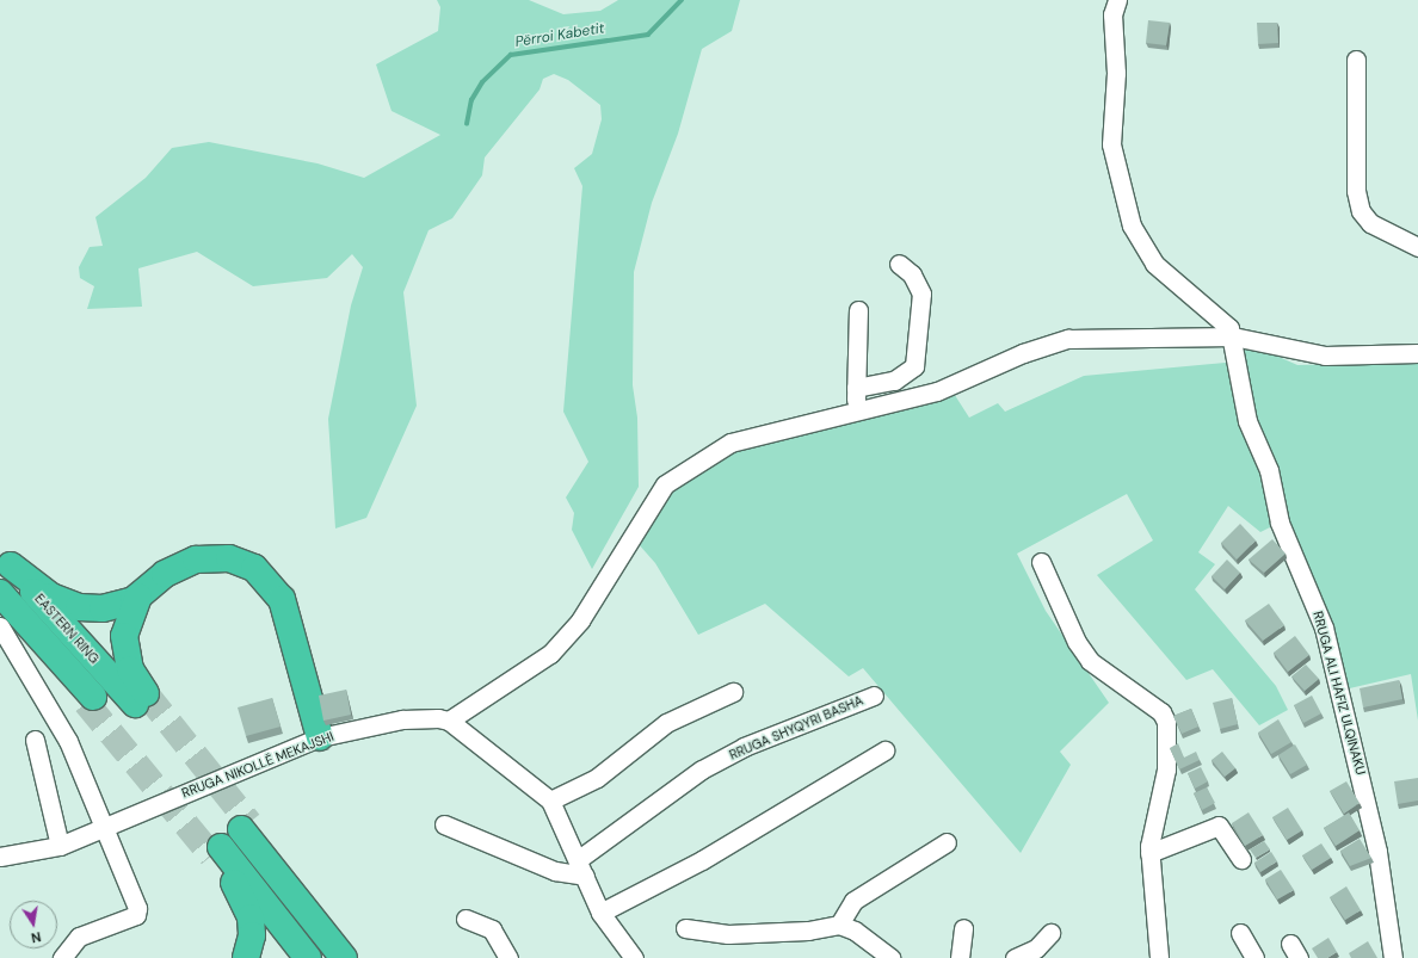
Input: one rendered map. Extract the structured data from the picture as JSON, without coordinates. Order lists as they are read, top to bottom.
{
  "streets": {
    "highway": ["EASTERN RING"],
    "street": ["RRUGA ALI HAFIZ ULQINAKU", "RRUGA SHYQYRI BASHA", "RRUGA NIKOLLË MEKAJSHI"]
  },
  "water": ["Përroi Kabetit"],
  "north": "bottom"
}
